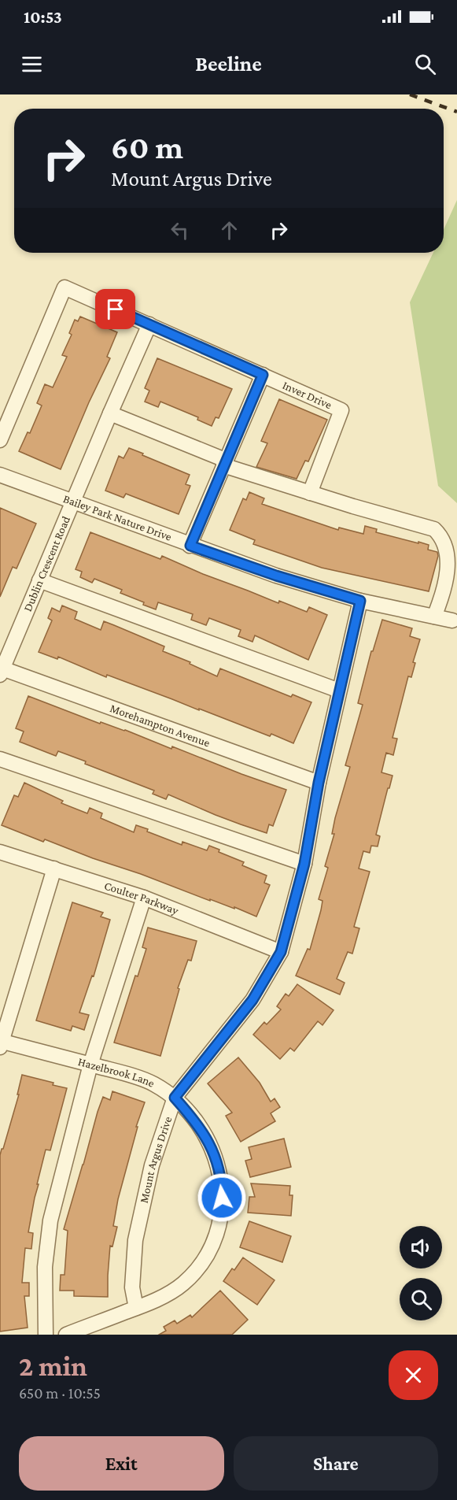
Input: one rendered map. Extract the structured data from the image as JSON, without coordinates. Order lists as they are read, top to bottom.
{
  "streets": {
    "street": [
      "Inver Drive",
      "Bailey Park Nature Drive",
      "Dublin Crescent Road",
      "Morehampton Avenue",
      "Coulter Parkway",
      "Hazelbrook Lane",
      "Mount Argus Drive"
    ]
  },
  "crossings": [
    ["Inver Drive", "Dublin Crescent Road"],
    ["Bailey Park Nature Drive", "Dublin Crescent Road"],
    ["Bailey Park Nature Drive", "Mount Argus Drive"],
    ["Dublin Crescent Road", "Morehampton Avenue"],
    ["Morehampton Avenue", "Mount Argus Drive"],
    ["Coulter Parkway", "Mount Argus Drive"],
    ["Hazelbrook Lane", "Mount Argus Drive"]
  ],
  "page": {
    "status": "10:53",
    "header": "Beeline",
    "turn": ["60 m", "Mount Argus Drive"],
    "heading": ["2 min", "650 m · 10:55"],
    "buttons": ["Exit", "Share"]
  }
}
